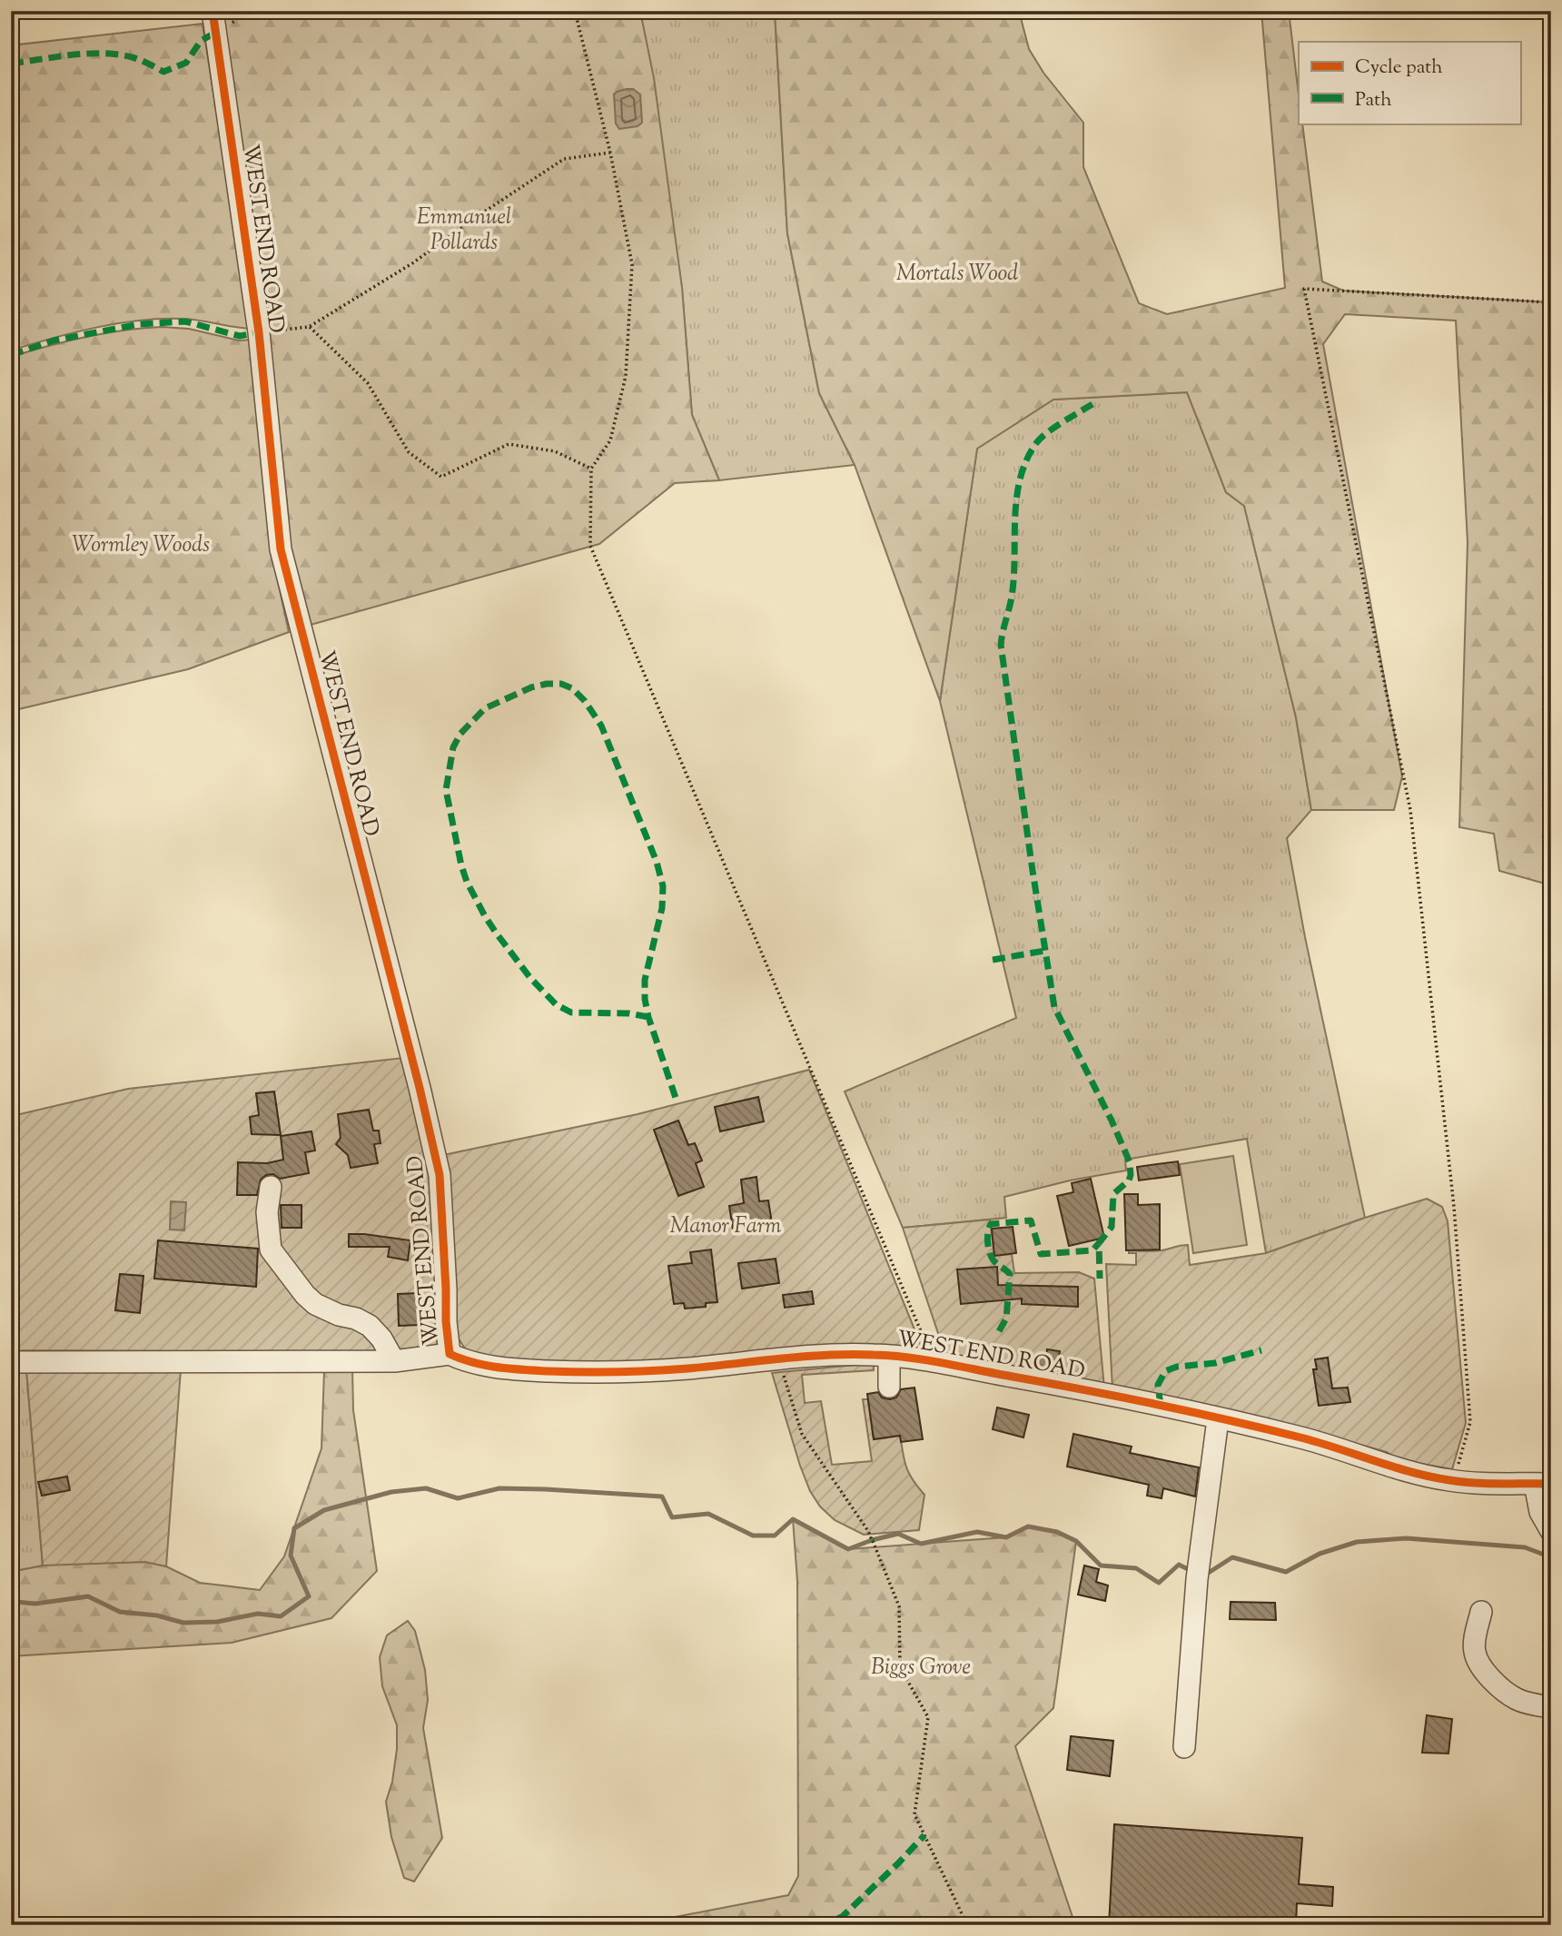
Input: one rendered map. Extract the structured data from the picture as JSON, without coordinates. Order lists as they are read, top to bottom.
{
  "streets": {
    "street": ["WEST END ROAD"]
  },
  "parks": [
    "Emmanuel Pollards",
    "Mortals Wood",
    "Wormley Woods",
    "Manor Farm",
    "Biggs Grove"
  ],
  "legend": ["Cycle path", "Path"]
}
